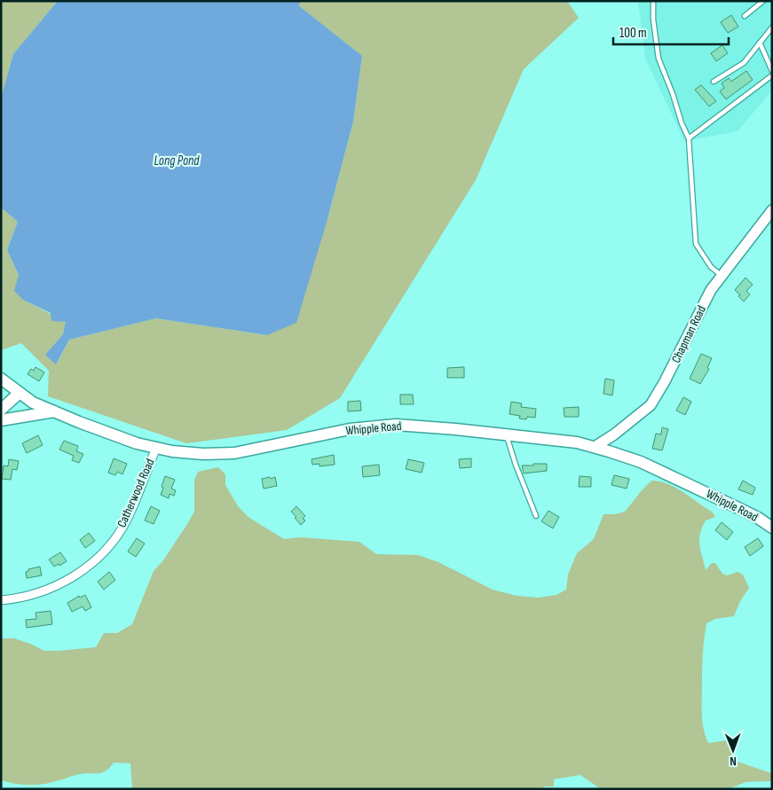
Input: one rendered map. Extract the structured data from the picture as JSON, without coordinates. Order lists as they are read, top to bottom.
{
  "streets": {
    "main road": ["Whipple Road"],
    "street": ["Chapman Road", "Catherwood Road"]
  },
  "crossings": [
    ["Chapman Road", "Whipple Road"],
    ["Whipple Road", "Catherwood Road"]
  ],
  "water": ["Long Pond"],
  "scale_bar": "100 m",
  "north": "bottom"
}
